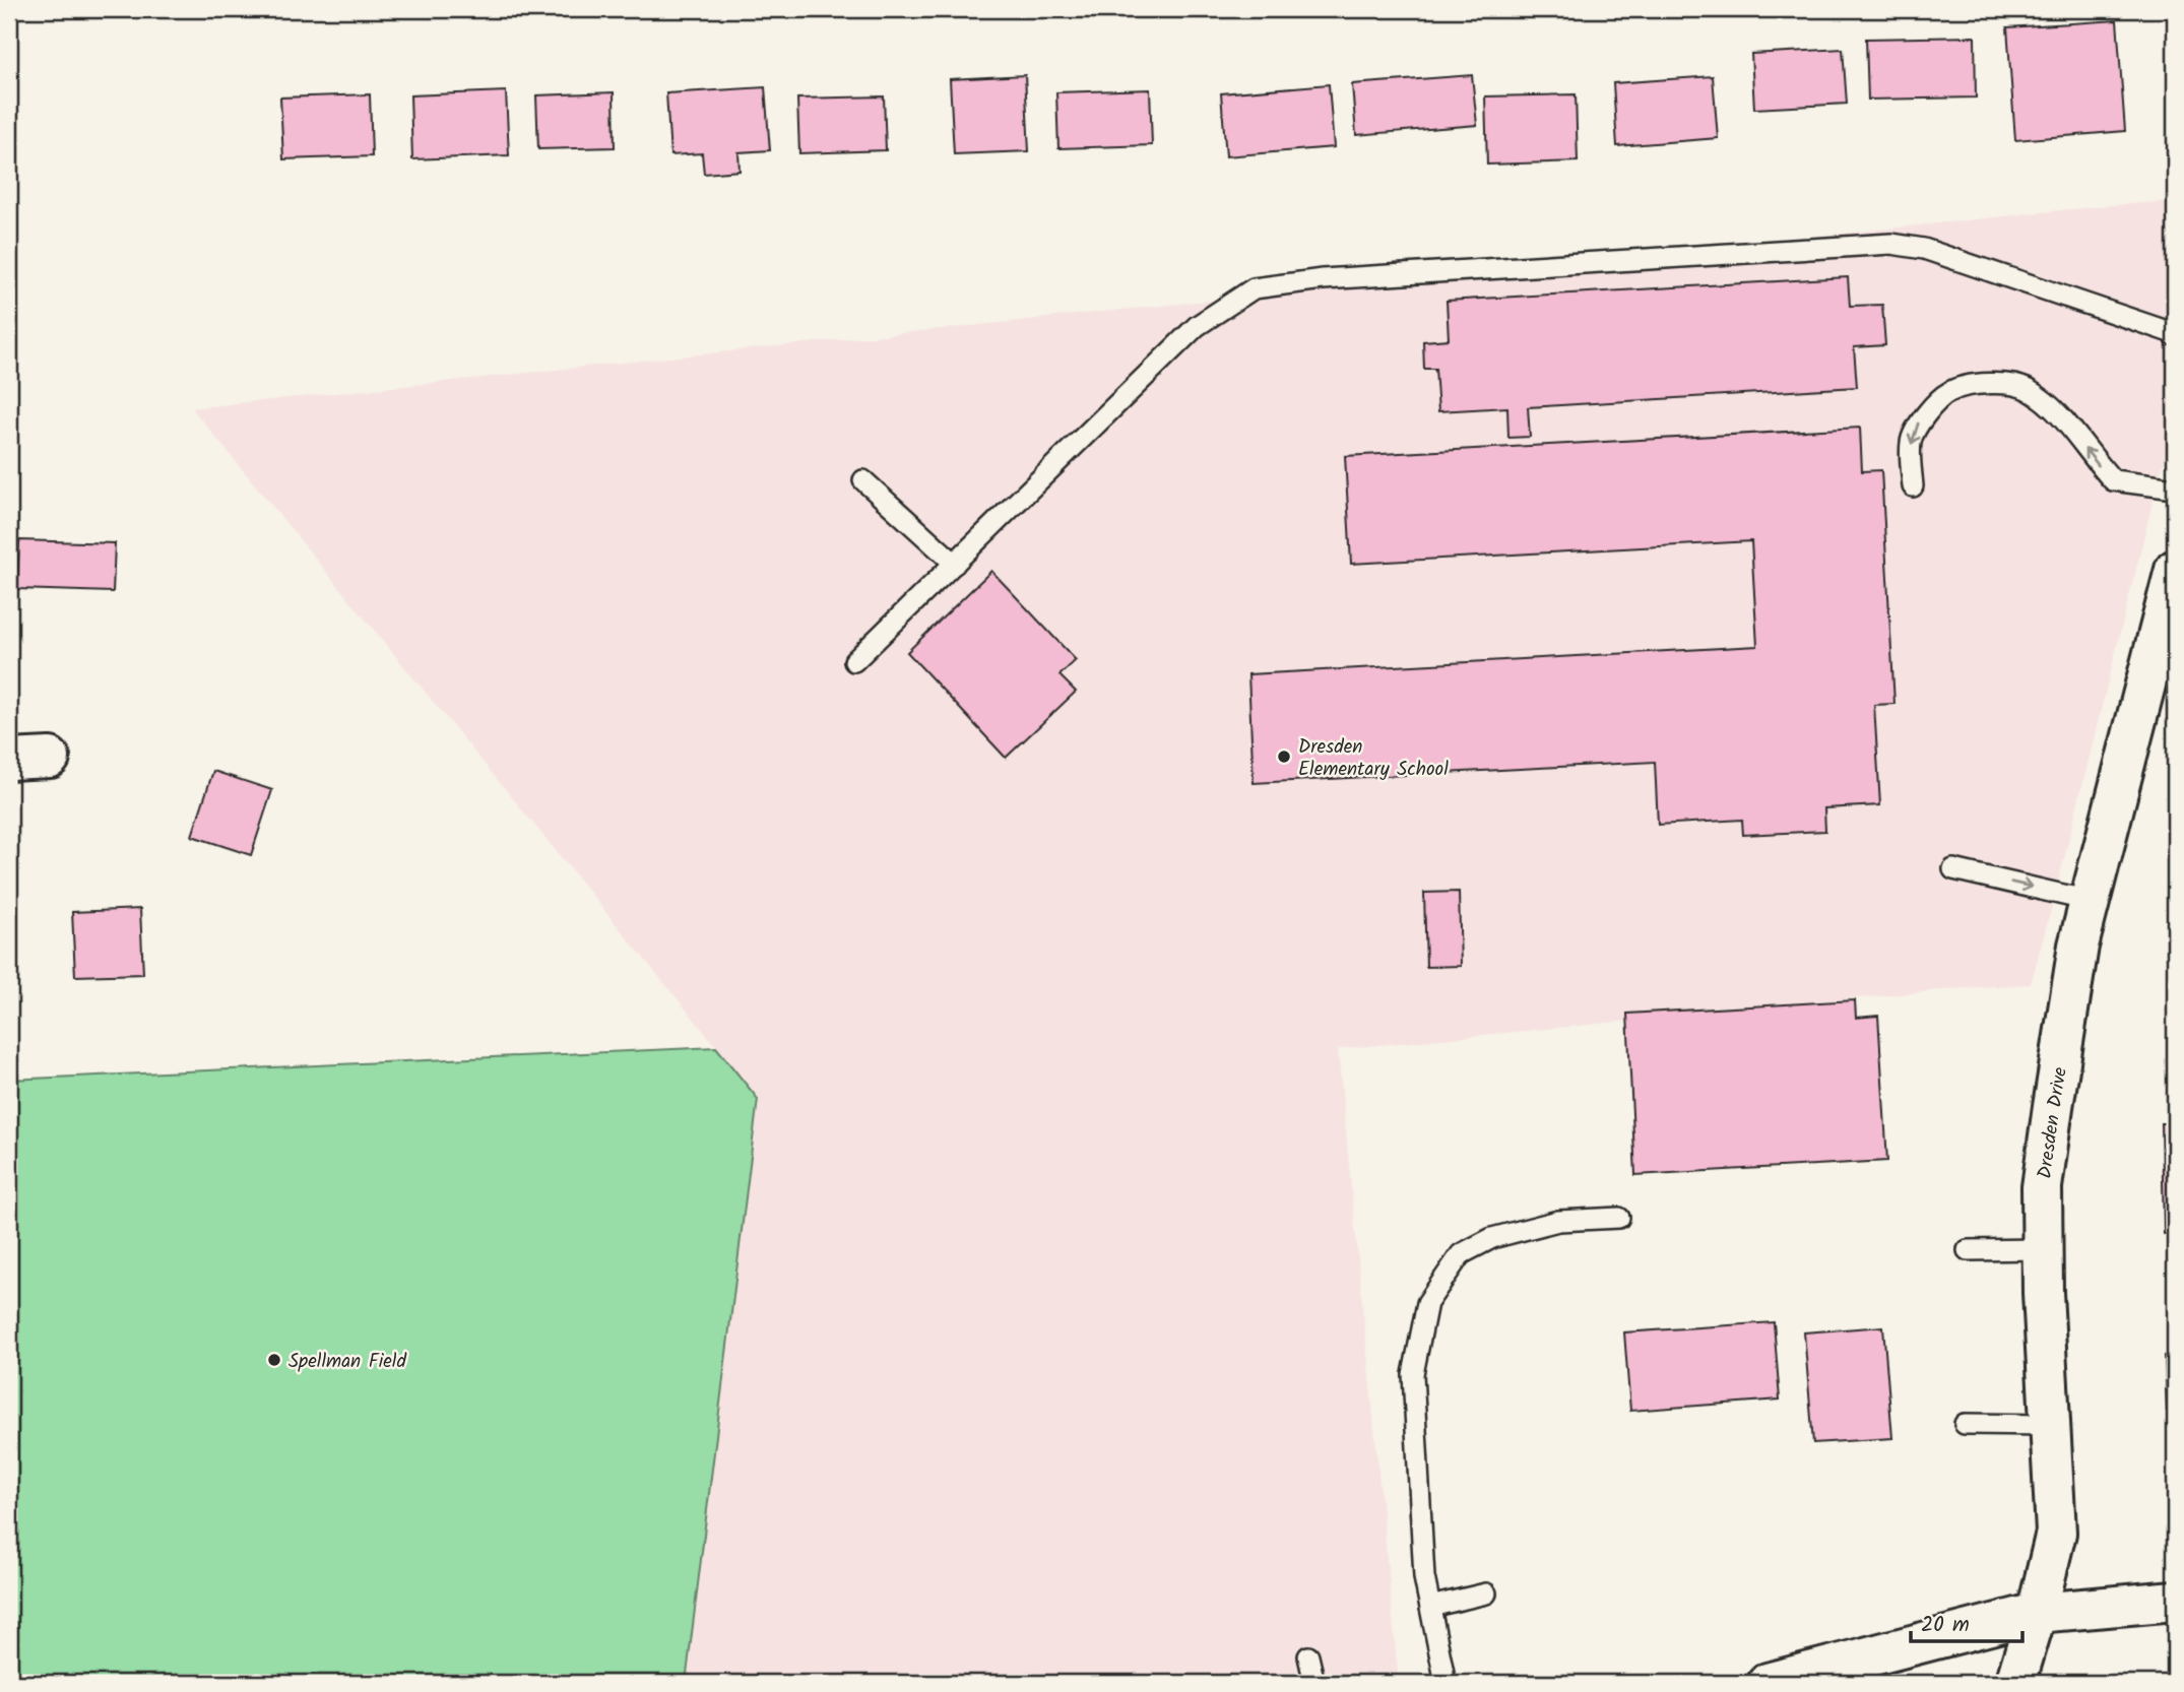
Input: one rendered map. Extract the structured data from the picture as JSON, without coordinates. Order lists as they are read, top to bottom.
{
  "streets": {
    "street": ["Dresden Drive"]
  },
  "places": ["Dresden Elementary School", "Spellman Field"],
  "scale_bar": "20 m"
}
